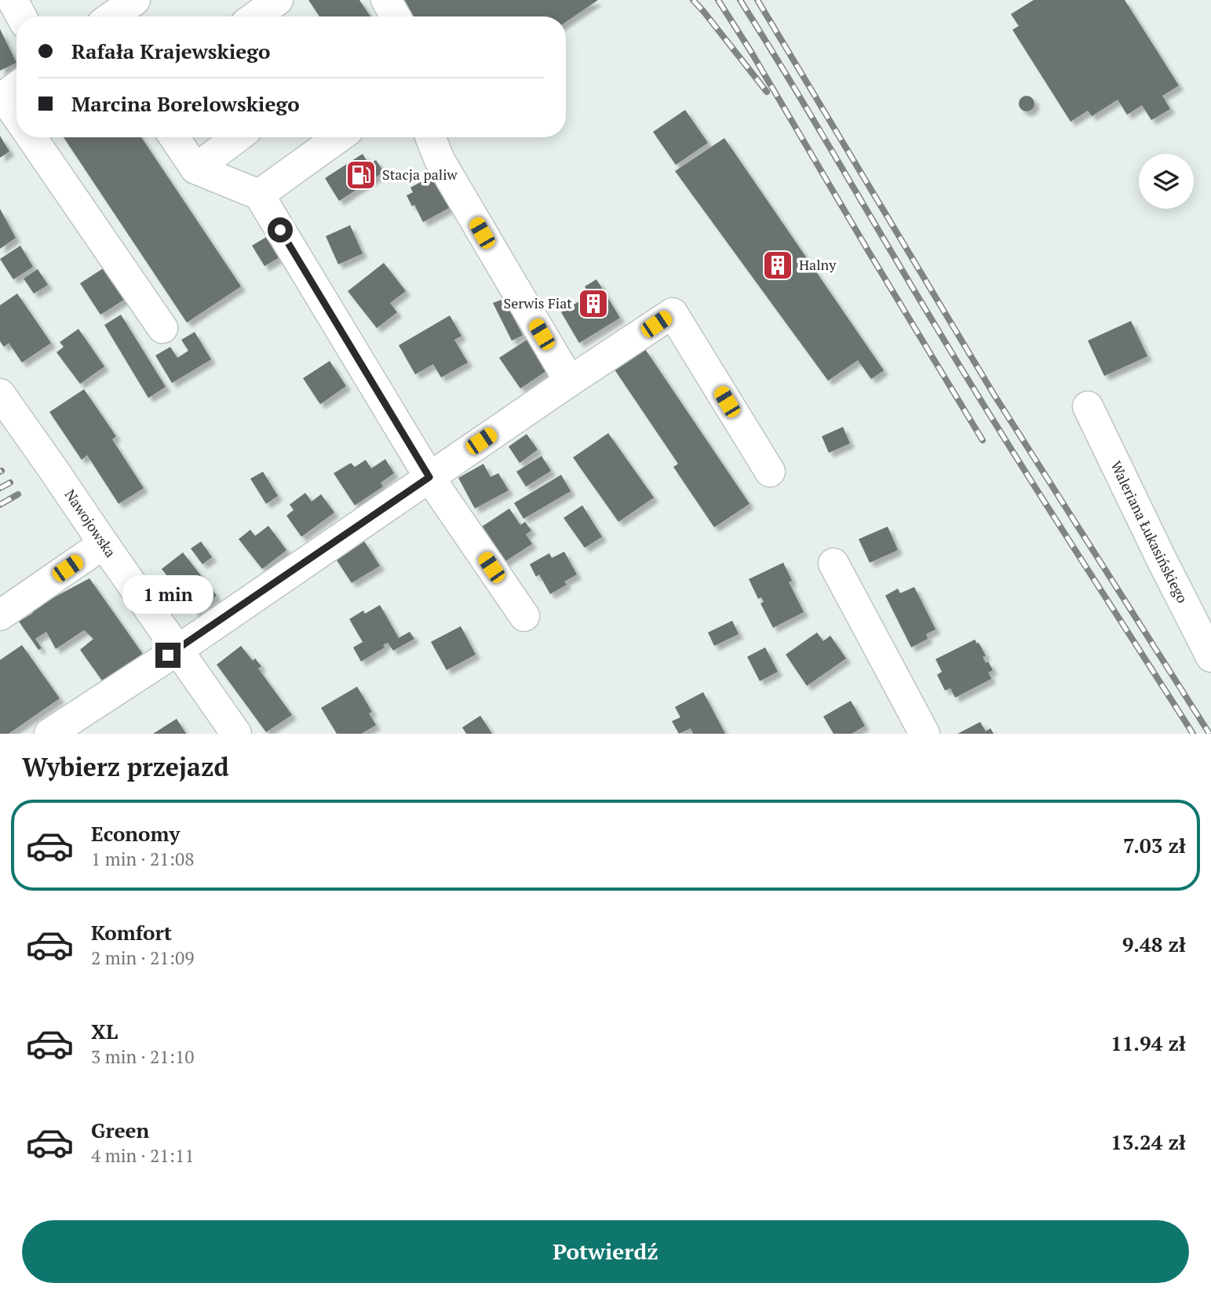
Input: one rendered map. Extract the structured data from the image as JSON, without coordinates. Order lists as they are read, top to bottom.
{
  "streets": {
    "street": ["Nawojowska", "Waleriana Łukasińskiego"]
  },
  "places": {
    "fuel station": ["Stacja paliw"],
    "building": ["Halny", "Serwis Fiat"]
  },
  "page": {
    "banner": ["Rafała Krajewskiego", "Marcina Borelowskiego"],
    "bubble": "1 min",
    "heading": "Wybierz przejazd",
    "list": [
      {
        "name": "Economy",
        "note": "1 min · 21:08",
        "value": "7.03 zł"
      },
      {
        "name": "Komfort",
        "note": "2 min · 21:09",
        "value": "9.48 zł"
      },
      {
        "name": "XL",
        "note": "3 min · 21:10",
        "value": "11.94 zł"
      },
      {
        "name": "Green",
        "note": "4 min · 21:11",
        "value": "13.24 zł"
      }
    ],
    "buttons": "Potwierdź"
  }
}
